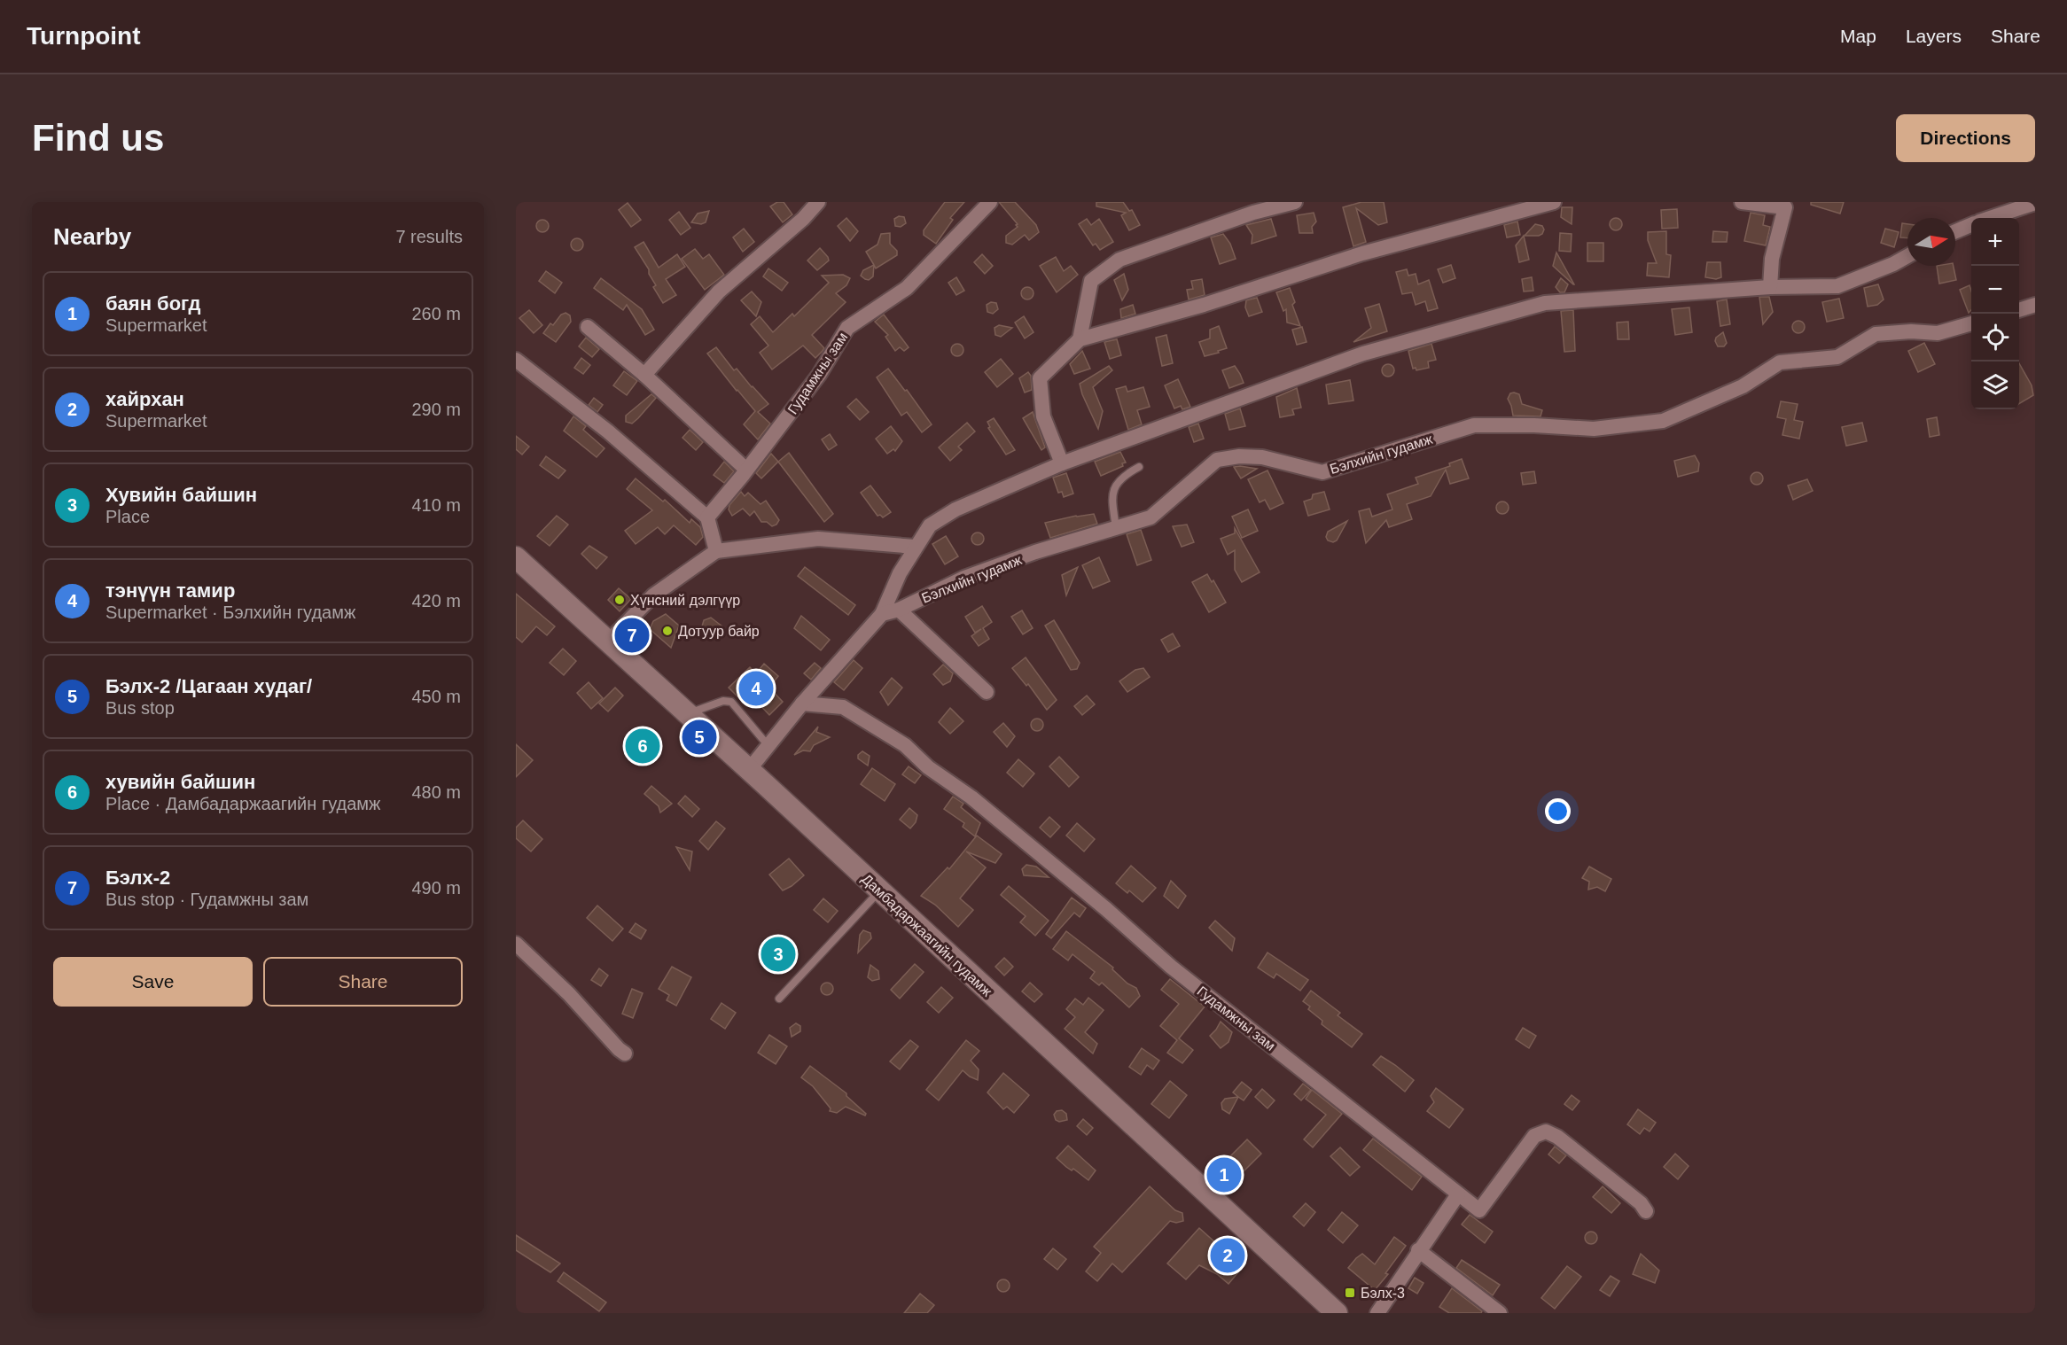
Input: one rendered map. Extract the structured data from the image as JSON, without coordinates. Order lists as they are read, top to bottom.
{
  "streets": {
    "main road": ["Дамбадаржаагийн гудамж"],
    "street": ["Гудамжны зам", "Бэлхийн гудамж"]
  },
  "places": {
    "other": ["Хүнсний дэлгүүр", "Дотуур байр"],
    "transit": ["Бэлх-3"]
  },
  "north": "right",
  "page": {
    "header": "Turnpoint",
    "nav": ["Map", "Layers", "Share"],
    "buttons": [
      "Directions",
      ["Save", "Share"]
    ],
    "title": "Find us",
    "heading": ["Nearby", "7 results"],
    "map_buttons": ["+", "−"],
    "list": [
      {
        "mark": "1",
        "name": "баян богд",
        "note": "Supermarket",
        "value": "260 m"
      },
      {
        "mark": "2",
        "name": "хайрхан",
        "note": "Supermarket",
        "value": "290 m"
      },
      {
        "mark": "3",
        "name": "Хувийн байшин",
        "note": "Place",
        "value": "410 m"
      },
      {
        "mark": "4",
        "name": "тэнүүн тамир",
        "note": "Supermarket · Бэлхийн гудамж",
        "value": "420 m"
      },
      {
        "mark": "5",
        "name": "Бэлх-2 /Цагаан худаг/",
        "note": "Bus stop",
        "value": "450 m"
      },
      {
        "mark": "6",
        "name": "хувийн байшин",
        "note": "Place · Дамбадаржаагийн гудамж",
        "value": "480 m"
      },
      {
        "mark": "7",
        "name": "Бэлх-2",
        "note": "Bus stop · Гудамжны зам",
        "value": "490 m"
      }
    ],
    "pins": [
      "7",
      "4",
      "5",
      "6",
      "3",
      "1",
      "2"
    ]
  }
}
